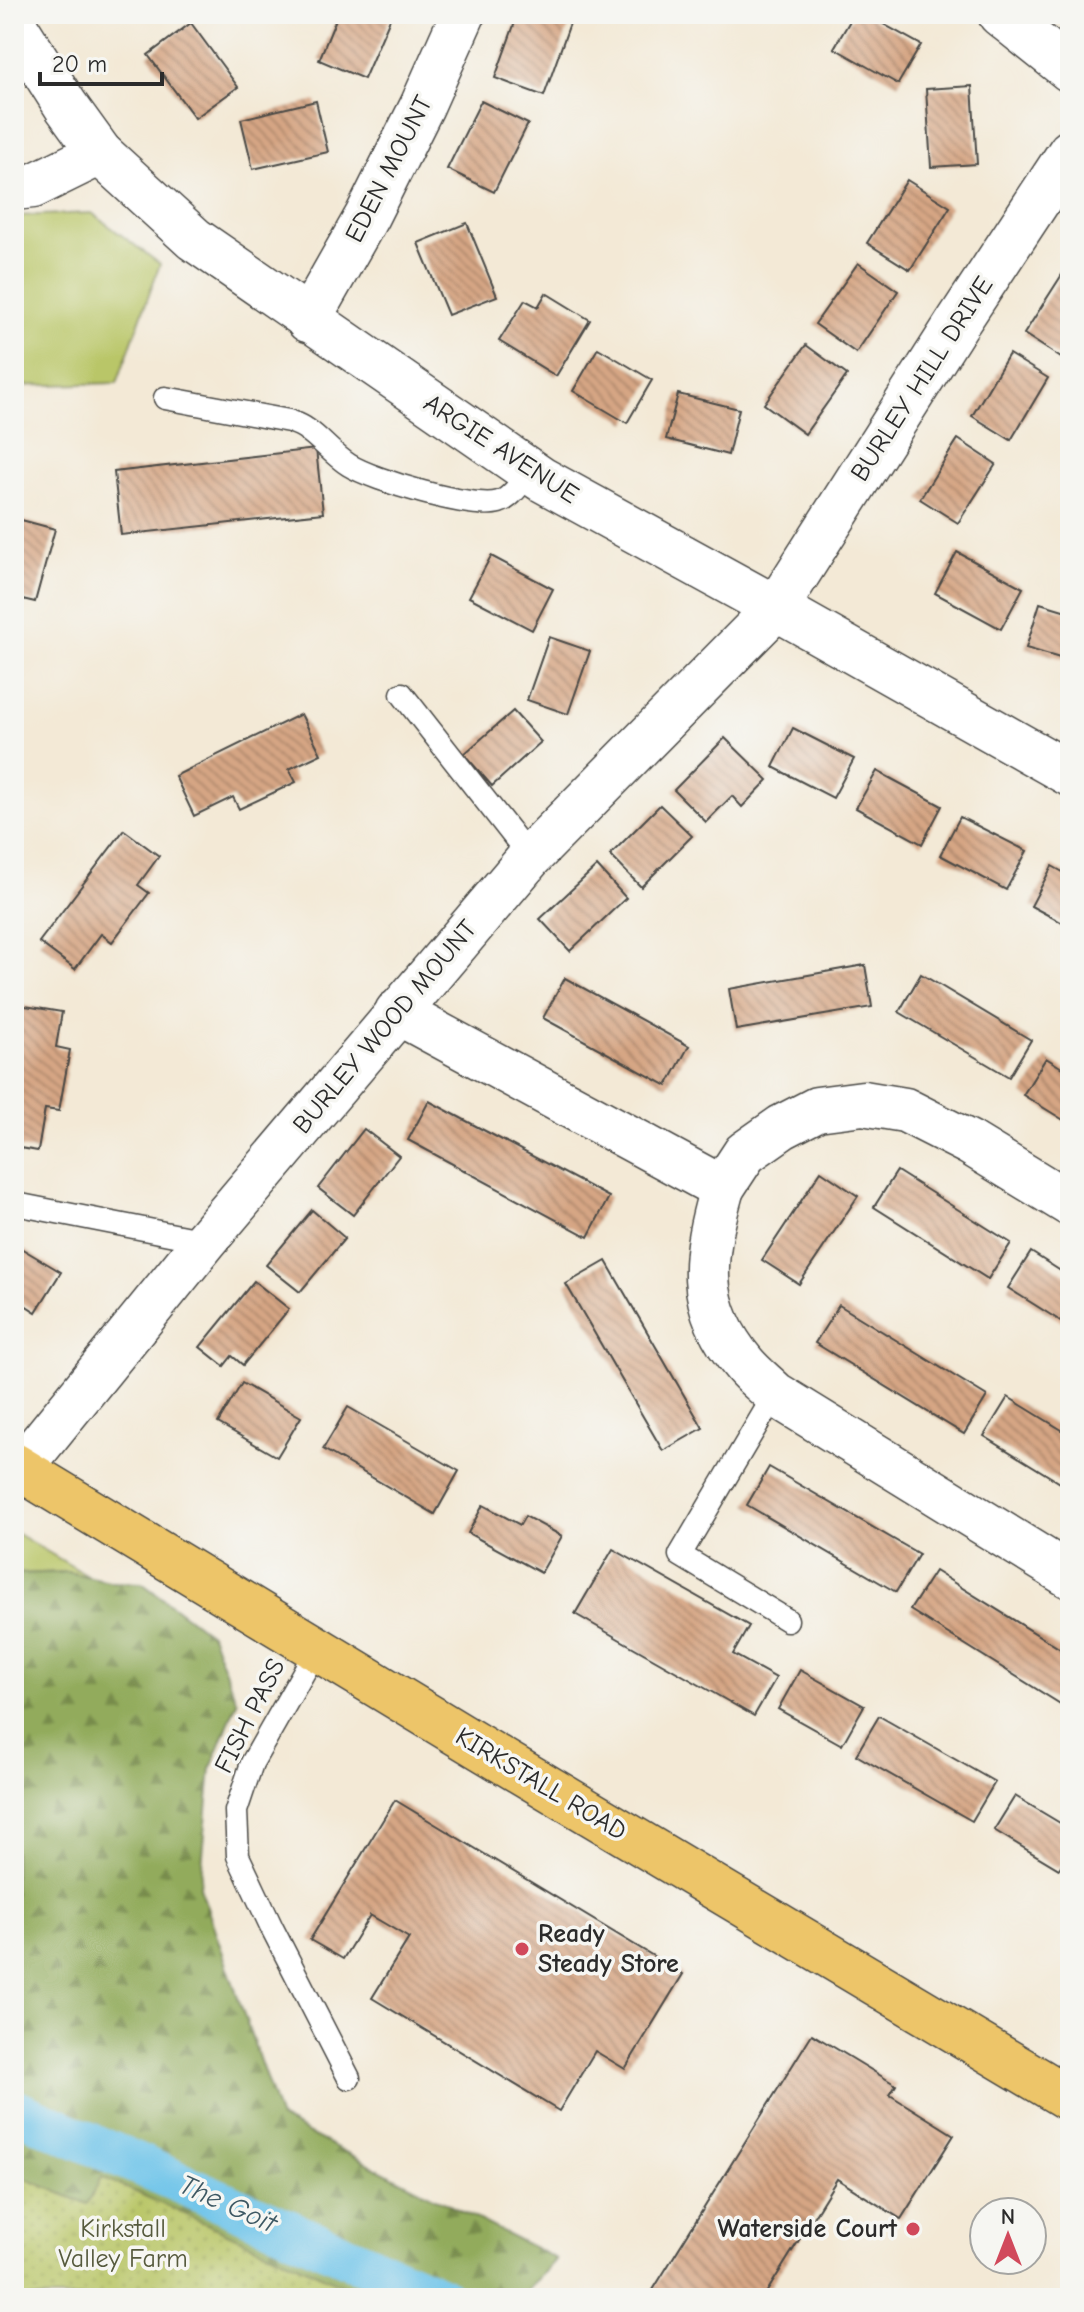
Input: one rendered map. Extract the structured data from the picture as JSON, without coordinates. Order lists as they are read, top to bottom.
{
  "streets": {
    "main road": ["KIRKSTALL ROAD"],
    "street": [
      "EDEN MOUNT",
      "BURLEY HILL DRIVE",
      "ARGIE AVENUE",
      "BURLEY WOOD MOUNT"
    ],
    "lane": ["FISH PASS"]
  },
  "crossings": [
    ["EDEN MOUNT", "ARGIE AVENUE"],
    ["BURLEY HILL DRIVE", "ARGIE AVENUE"],
    ["BURLEY HILL DRIVE", "BURLEY WOOD MOUNT"],
    ["ARGIE AVENUE", "BURLEY WOOD MOUNT"],
    ["BURLEY WOOD MOUNT", "KIRKSTALL ROAD"],
    ["FISH PASS", "KIRKSTALL ROAD"]
  ],
  "water": ["The Goit"],
  "parks": ["Kirkstall Valley Farm"],
  "places": ["Ready Steady Store", "Waterside Court"],
  "scale_bar": "20 m",
  "north": "top"
}
